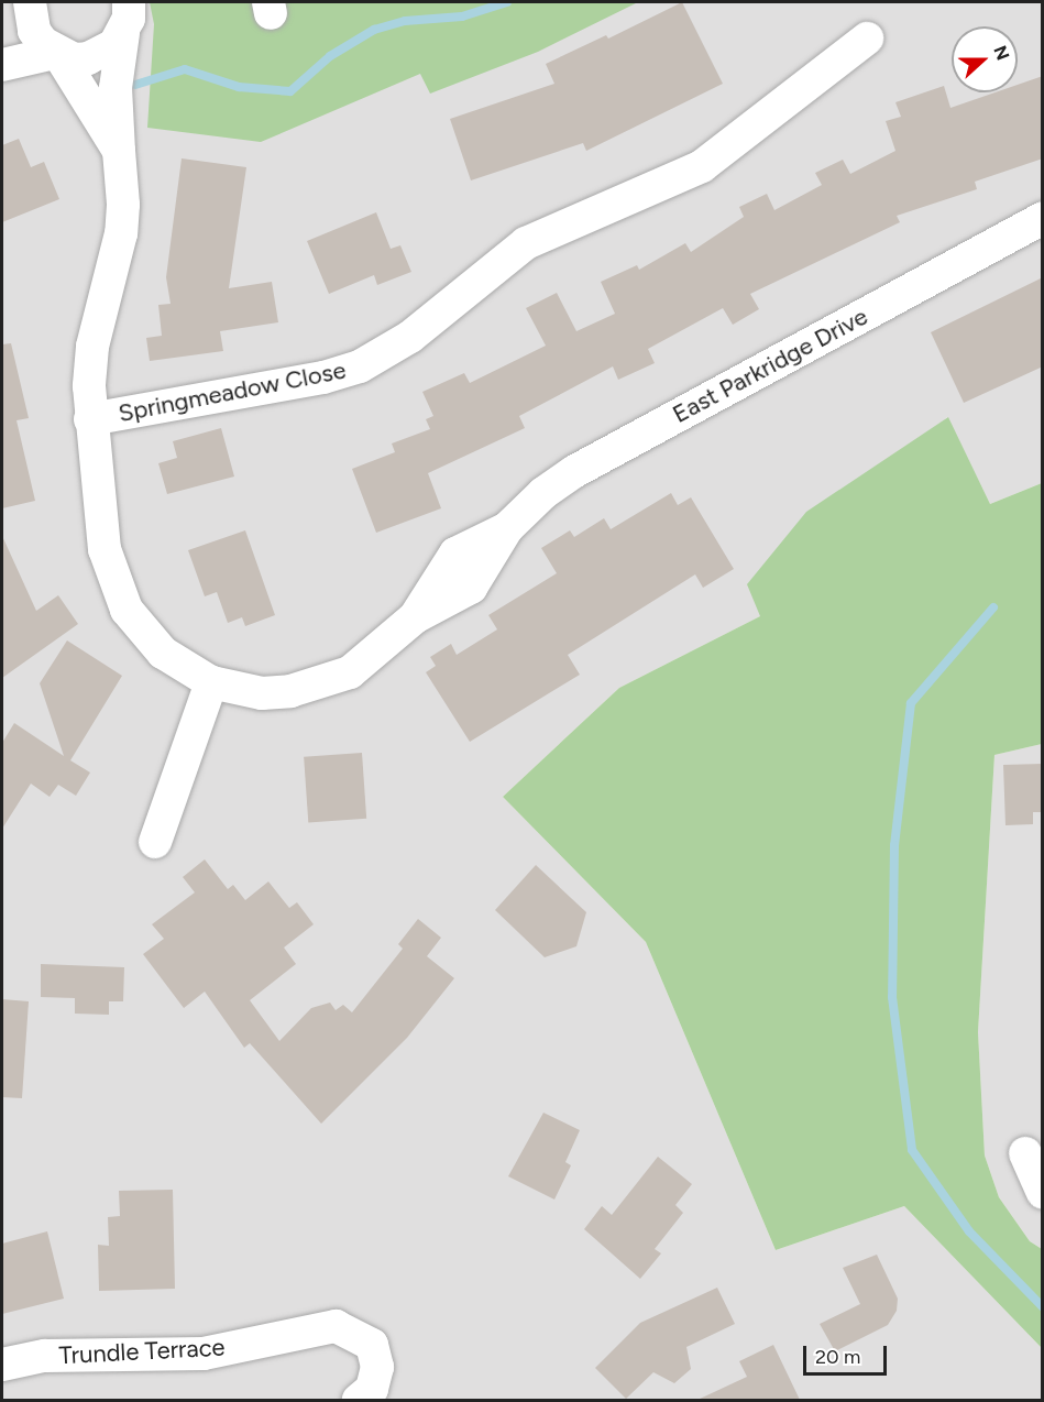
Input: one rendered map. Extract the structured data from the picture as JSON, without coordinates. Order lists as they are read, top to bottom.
{
  "streets": {
    "street": ["East Parkridge Drive", "Springmeadow Close", "Trundle Terrace"]
  },
  "crossings": [
    ["East Parkridge Drive", "Springmeadow Close"]
  ],
  "scale_bar": "20 m",
  "north": "right"
}
